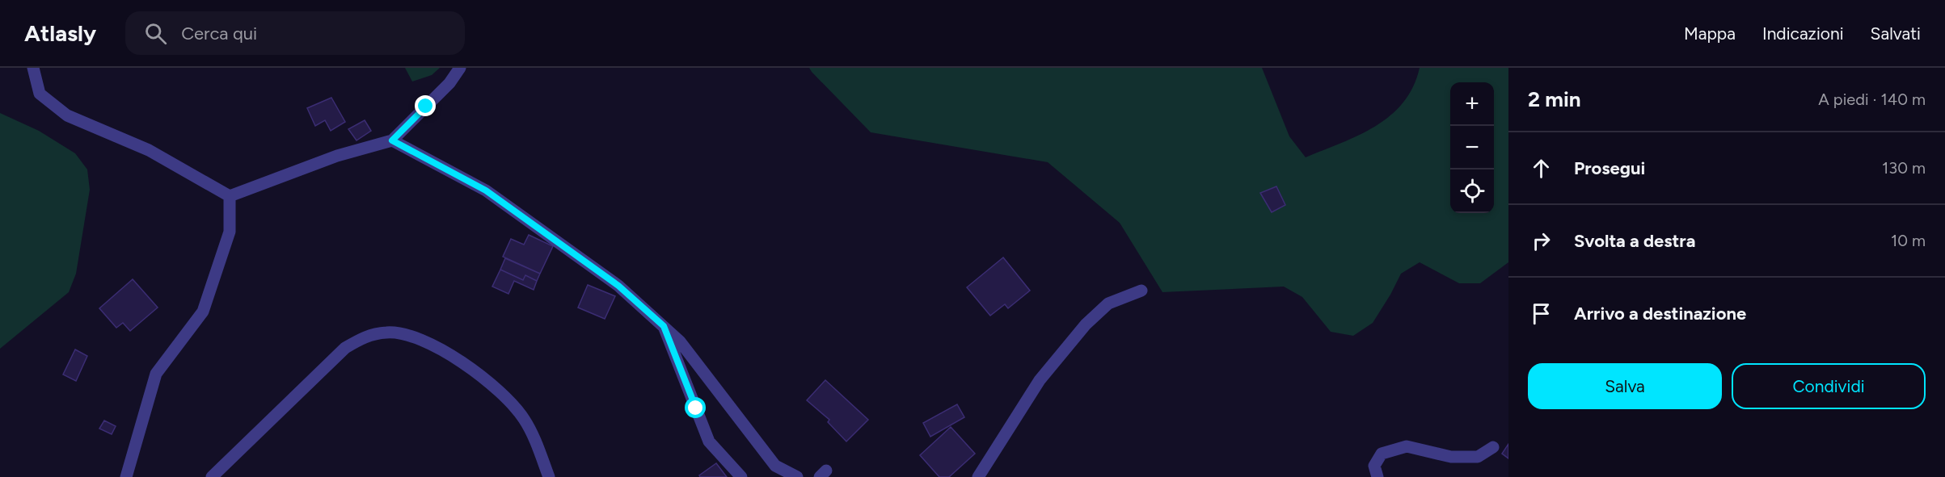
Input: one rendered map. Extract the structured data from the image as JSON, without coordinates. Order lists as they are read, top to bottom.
{
  "page": {
    "header": "Atlasly",
    "search": "Cerca qui",
    "nav": ["Mappa", "Indicazioni", "Salvati"],
    "heading": ["2 min", "A piedi · 140 m"],
    "map_buttons": ["+", "−"],
    "list": [
      ["Prosegui", "130 m"],
      ["Svolta a destra", "10 m"],
      "Arrivo a destinazione"
    ],
    "buttons": ["Salva", "Condividi"]
  }
}
